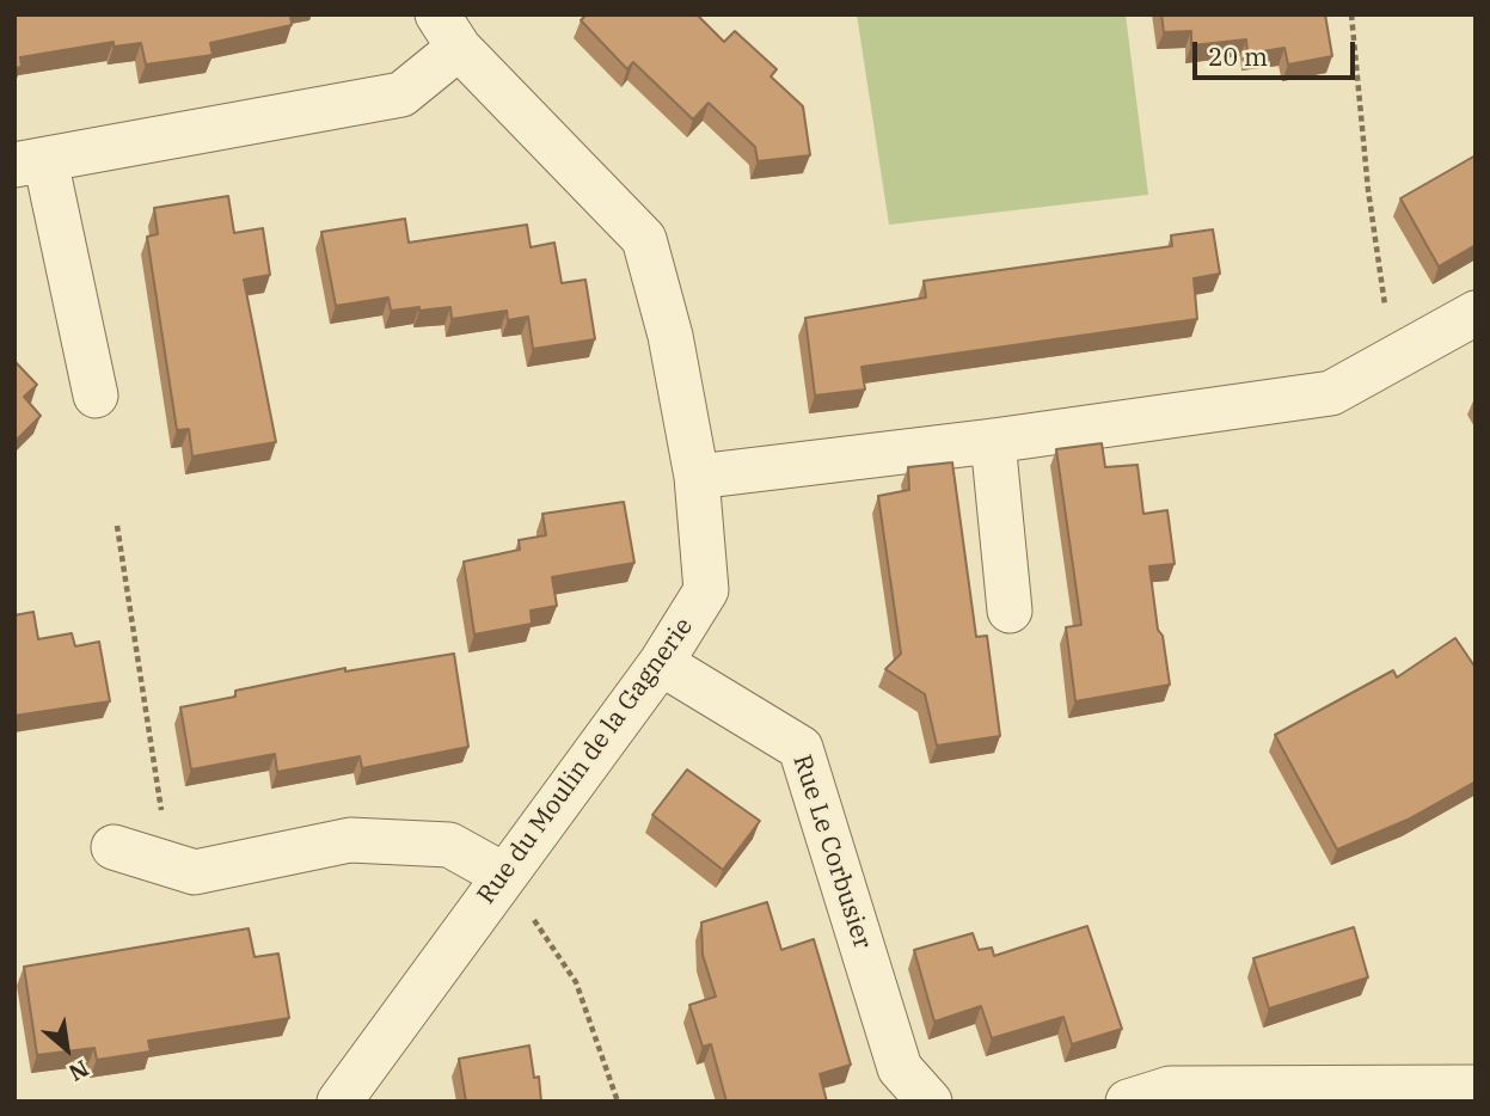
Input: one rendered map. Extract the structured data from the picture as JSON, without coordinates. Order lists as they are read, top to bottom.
{
  "streets": {
    "street": ["Rue du Moulin de la Gagnerie", "Rue Le Corbusier"]
  },
  "crossings": [
    ["Rue du Moulin de la Gagnerie", "Rue Le Corbusier"]
  ],
  "scale_bar": "20 m",
  "north": "bottom right"
}
